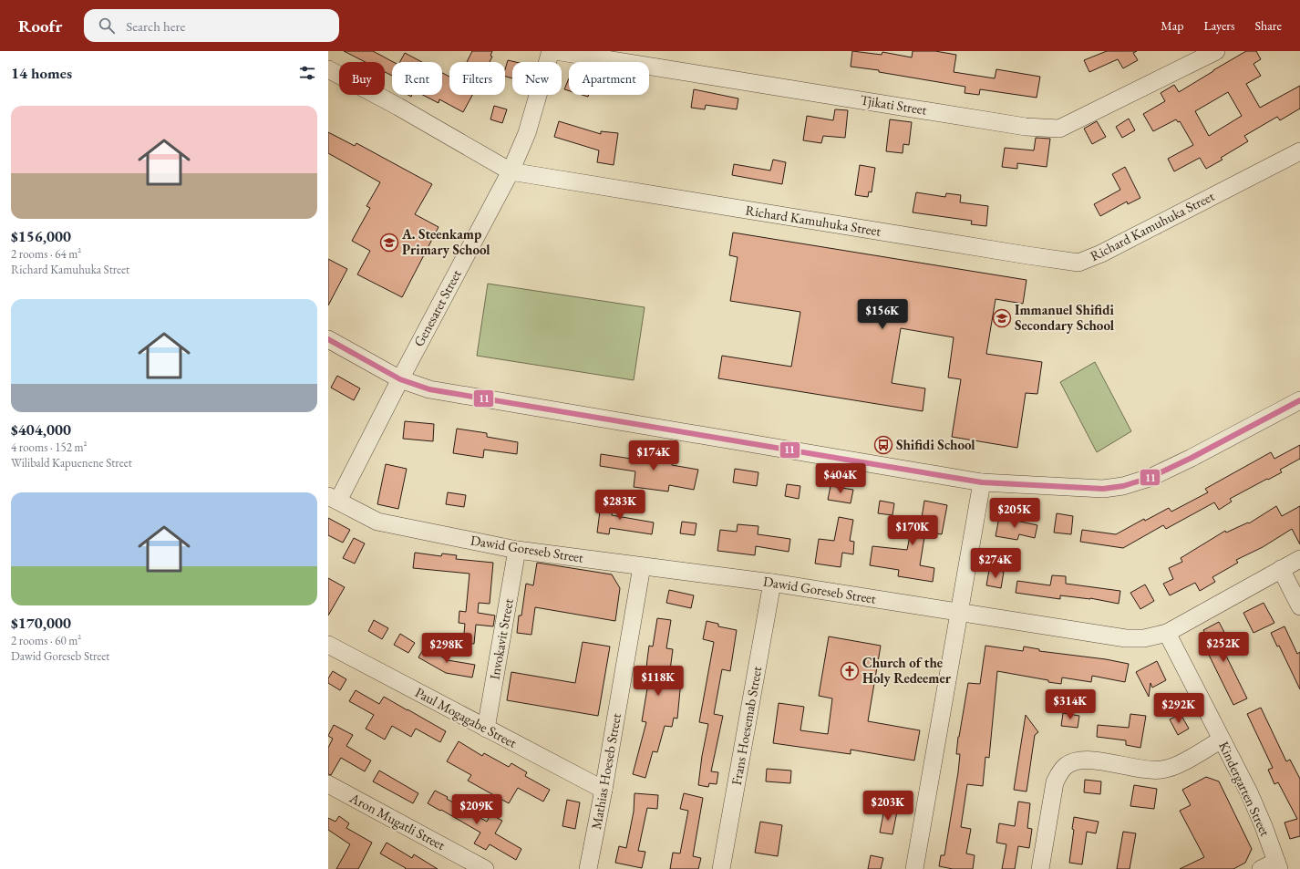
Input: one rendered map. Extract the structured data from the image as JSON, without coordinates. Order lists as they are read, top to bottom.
{
  "streets": {
    "street": [
      "Tjikati Street",
      "Richard Kamuhuka Street",
      "Genesaret Street",
      "Dawid Goreseb Street",
      "Invokavit Street",
      "Paul Mogagabe Street",
      "Frans Hoesemab Street",
      "Mathias Hoeseb Street",
      "Kindergarten Street",
      "Aron Mugatli Street"
    ]
  },
  "crossings": [
    ["Richard Kamuhuka Street", "Genesaret Street"],
    ["Genesaret Street", "Dawid Goreseb Street"],
    ["Dawid Goreseb Street", "Invokavit Street"],
    ["Dawid Goreseb Street", "Frans Hoesemab Street"],
    ["Dawid Goreseb Street", "Mathias Hoeseb Street"],
    ["Dawid Goreseb Street", "Kindergarten Street"],
    ["Invokavit Street", "Paul Mogagabe Street"],
    ["Paul Mogagabe Street", "Mathias Hoeseb Street"]
  ],
  "places": {
    "school or university": ["A. Steenkamp Primary School", "Immanuel Shifidi Secondary School"],
    "bus stop": ["Shifidi School"],
    "church": ["Church of the Holy Redeemer"]
  },
  "lines": ["transit line 11"],
  "page": {
    "header": "Roofr",
    "search": "Search here",
    "nav": ["Map", "Layers", "Share"],
    "heading": "14 homes",
    "chip": [
      "Buy",
      "Rent",
      "Filters",
      "New",
      "Apartment"
    ],
    "list": [
      {
        "name": "$156,000",
        "note": "2 rooms · 64 m² · Richard Kamuhuka Street"
      },
      {
        "name": "$404,000",
        "note": "4 rooms · 152 m² · Wilibald Kapuenene Street"
      },
      {
        "name": "$170,000",
        "note": "2 rooms · 60 m² · Dawid Goreseb Street"
      }
    ],
    "price": [
      "$156K",
      "$174K",
      "$404K",
      "$283K",
      "$205K",
      "$170K",
      "$274K",
      "$252K",
      "$298K",
      "$118K",
      "$314K",
      "$292K",
      "$203K",
      "$209K"
    ]
  }
}
